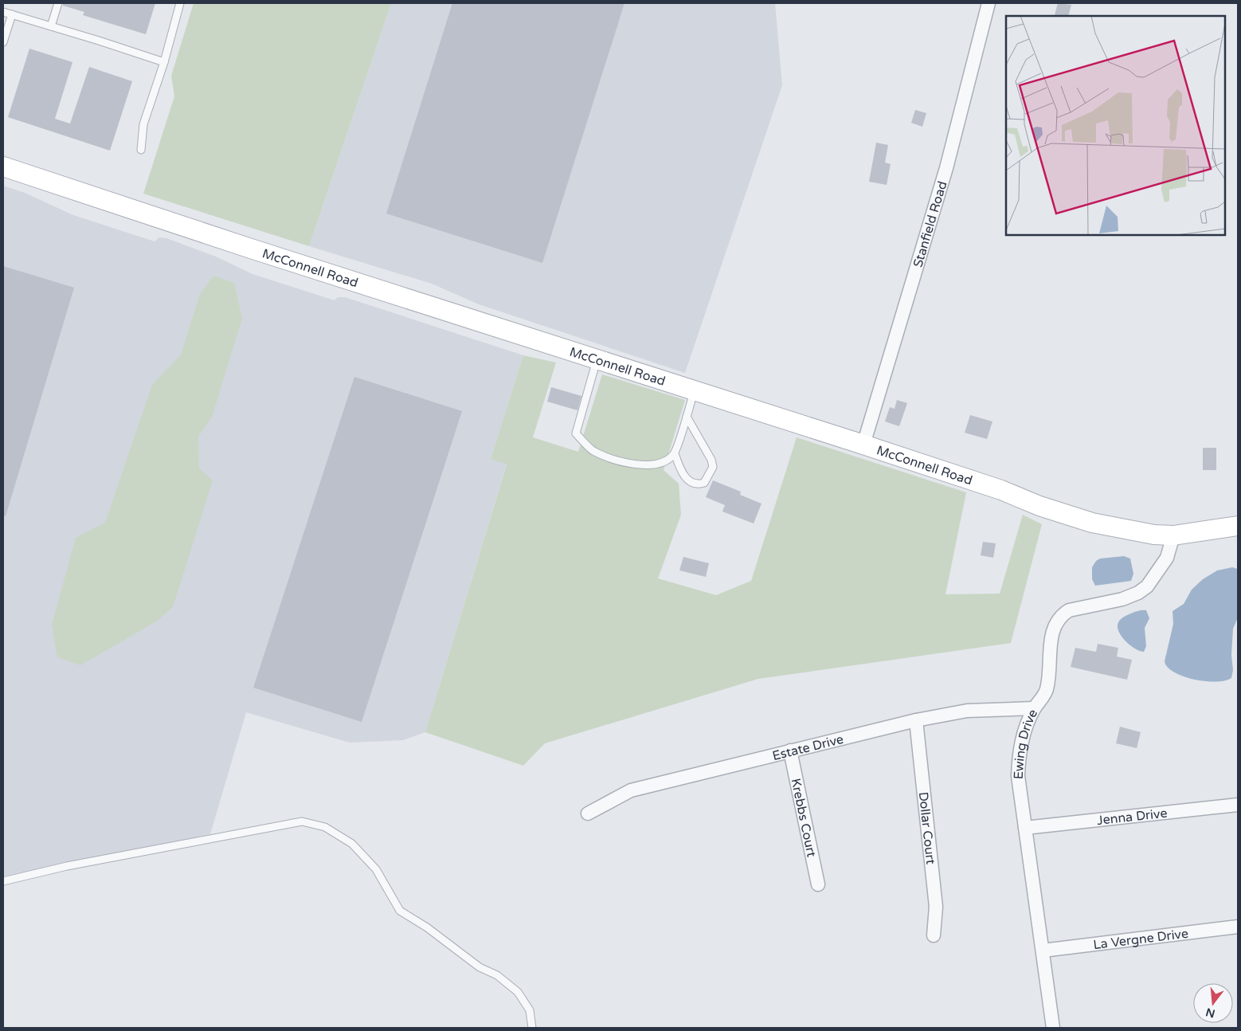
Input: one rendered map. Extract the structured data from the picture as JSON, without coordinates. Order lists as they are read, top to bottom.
{
  "streets": {
    "street": [
      "Stanfield Road",
      "McConnell Road",
      "Ewing Drive",
      "Estate Drive",
      "Jenna Drive",
      "Krebbs Court",
      "Dollar Court",
      "La Vergne Drive"
    ]
  },
  "crossings": [
    ["Stanfield Road", "McConnell Road"],
    ["McConnell Road", "Ewing Drive"],
    ["Ewing Drive", "Estate Drive"],
    ["Ewing Drive", "Jenna Drive"],
    ["Ewing Drive", "La Vergne Drive"],
    ["Estate Drive", "Krebbs Court"],
    ["Estate Drive", "Dollar Court"]
  ],
  "north": "bottom"
}
